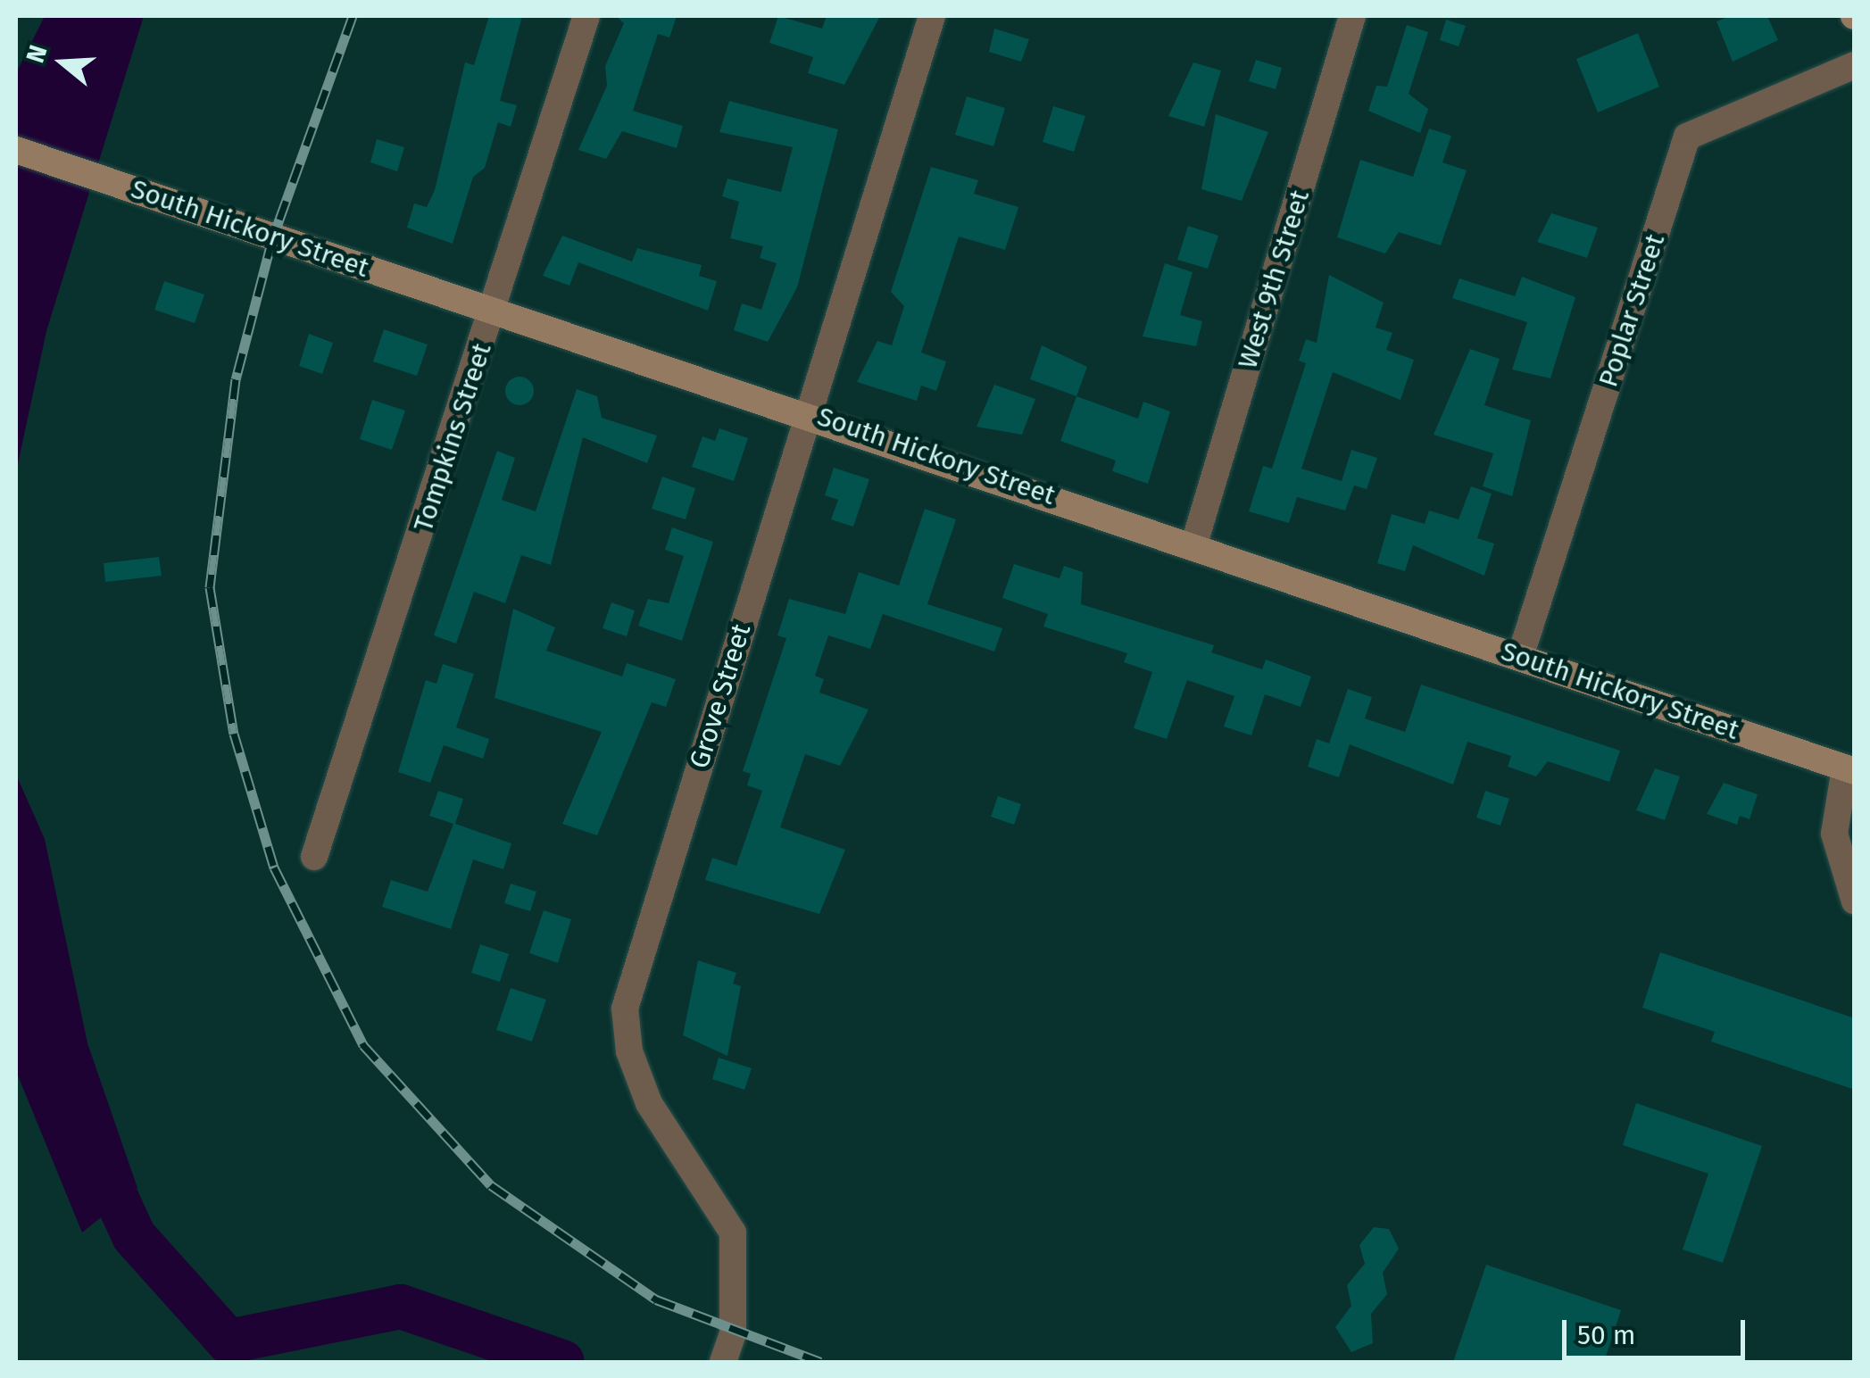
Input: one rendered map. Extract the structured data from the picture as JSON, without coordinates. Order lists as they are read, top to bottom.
{
  "streets": {
    "street": [
      "South Hickory Street",
      "West 9th Street",
      "Poplar Street",
      "Tompkins Street",
      "Grove Street"
    ]
  },
  "crossings": [
    ["South Hickory Street", "West 9th Street"],
    ["South Hickory Street", "Poplar Street"],
    ["South Hickory Street", "Tompkins Street"],
    ["South Hickory Street", "Grove Street"]
  ],
  "scale_bar": "50 m",
  "north": "left"
}
